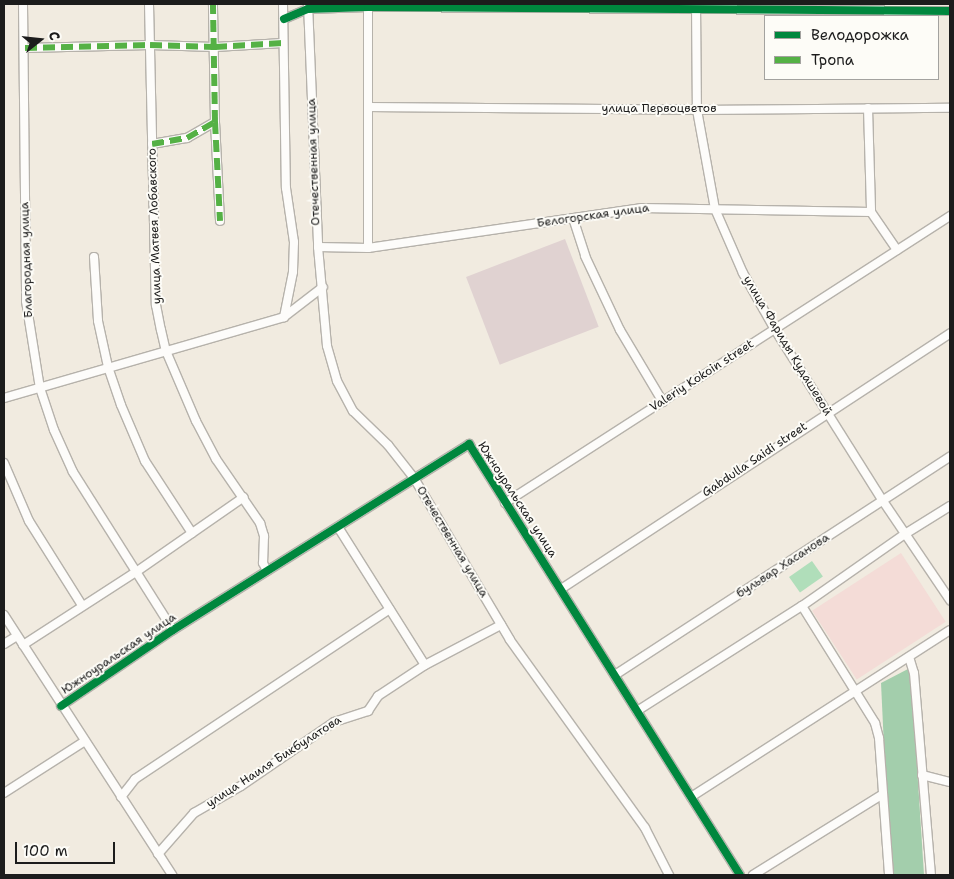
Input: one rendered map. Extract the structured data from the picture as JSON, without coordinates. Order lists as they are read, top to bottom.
{
  "streets": {
    "street": [
      "улица Первоцветов",
      "Отечественная улица",
      "Белогорская улица",
      "улица Матвея Лобавского",
      "Благородная улица",
      "улица Фариды Кудашевой",
      "Valeriy Kokoin street",
      "Gabdulla Saidi street",
      "Южноуральская улица",
      "бульвар Хасанова",
      "улица Наиля Бикбулатова"
    ]
  },
  "crossings": [
    ["улица Первоцветов", "улица Фариды Кудашевой"],
    ["Отечественная улица", "Белогорская улица"],
    ["Отечественная улица", "Южноуральская улица"],
    ["Отечественная улица", "улица Наиля Бикбулатова"],
    ["Белогорская улица", "улица Фариды Кудашевой"],
    ["улица Матвея Лобавского", "Южноуральская улица"],
    ["Благородная улица", "Южноуральская улица"],
    ["улица Фариды Кудашевой", "Valeriy Kokoin street"],
    ["улица Фариды Кудашевой", "Gabdulla Saidi street"],
    ["улица Фариды Кудашевой", "бульвар Хасанова"],
    ["Valeriy Kokoin street", "Южноуральская улица"],
    ["Gabdulla Saidi street", "Южноуральская улица"],
    ["Южноуральская улица", "бульвар Хасанова"]
  ],
  "legend": ["Велодорожка", "Тропа"],
  "scale_bar": "100 m",
  "north": "right"
}
